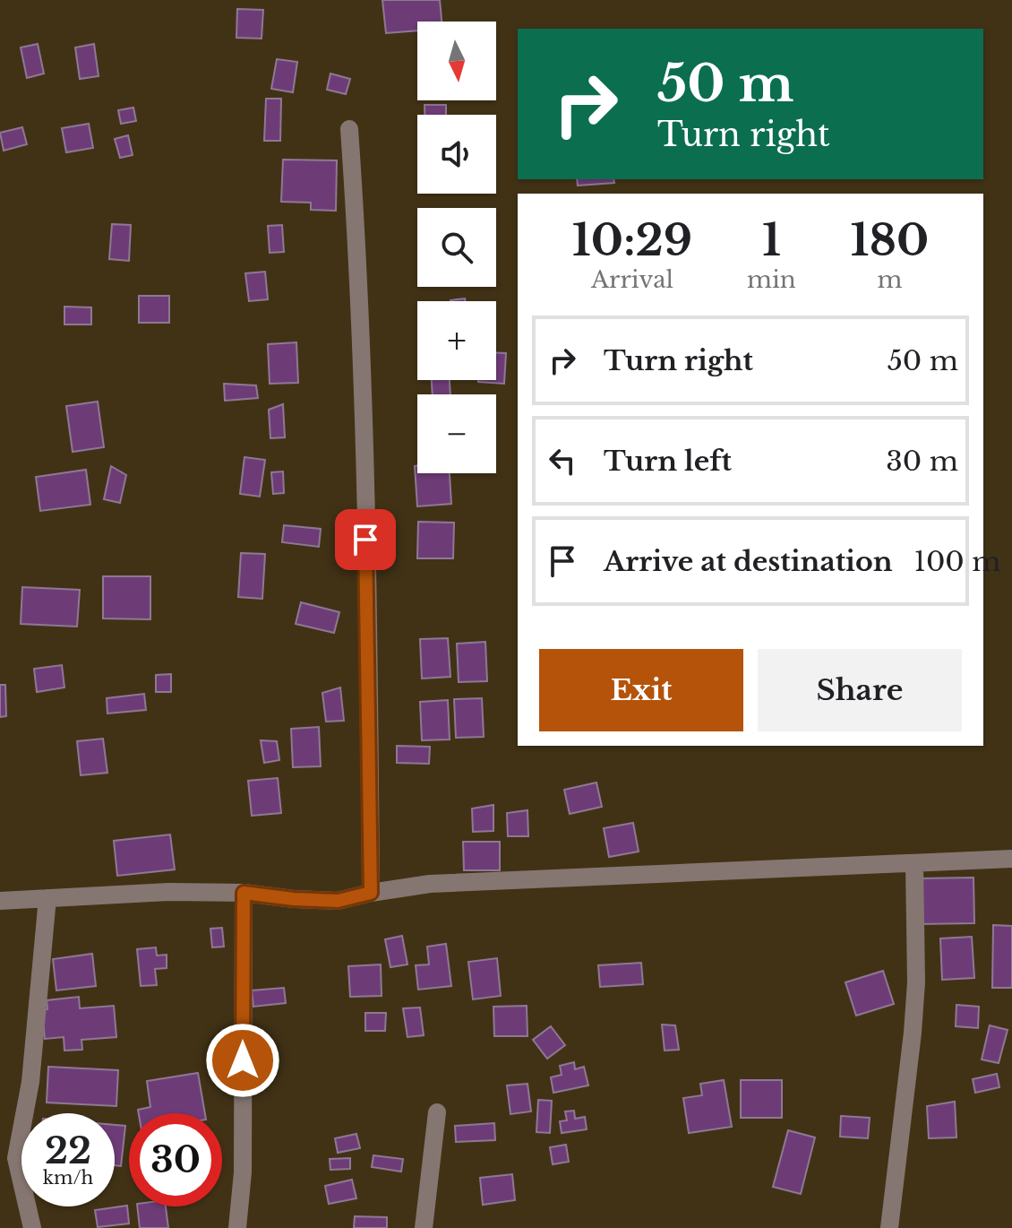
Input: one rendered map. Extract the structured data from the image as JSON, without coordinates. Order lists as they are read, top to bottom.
{
  "north": "bottom",
  "page": {
    "map_buttons": ["+", "−"],
    "turn": ["50 m", "Turn right"],
    "eta": [
      "10:29",
      "Arrival",
      "1",
      "min",
      "180",
      "m"
    ],
    "list": [
      {
        "name": "Turn right",
        "value": "50 m"
      },
      {
        "name": "Turn left",
        "value": "30 m"
      },
      {
        "name": "Arrive at destination",
        "value": "100 m"
      }
    ],
    "buttons": ["Exit", "Share"],
    "speed": "22 km/h",
    "limit": "30"
  }
}
